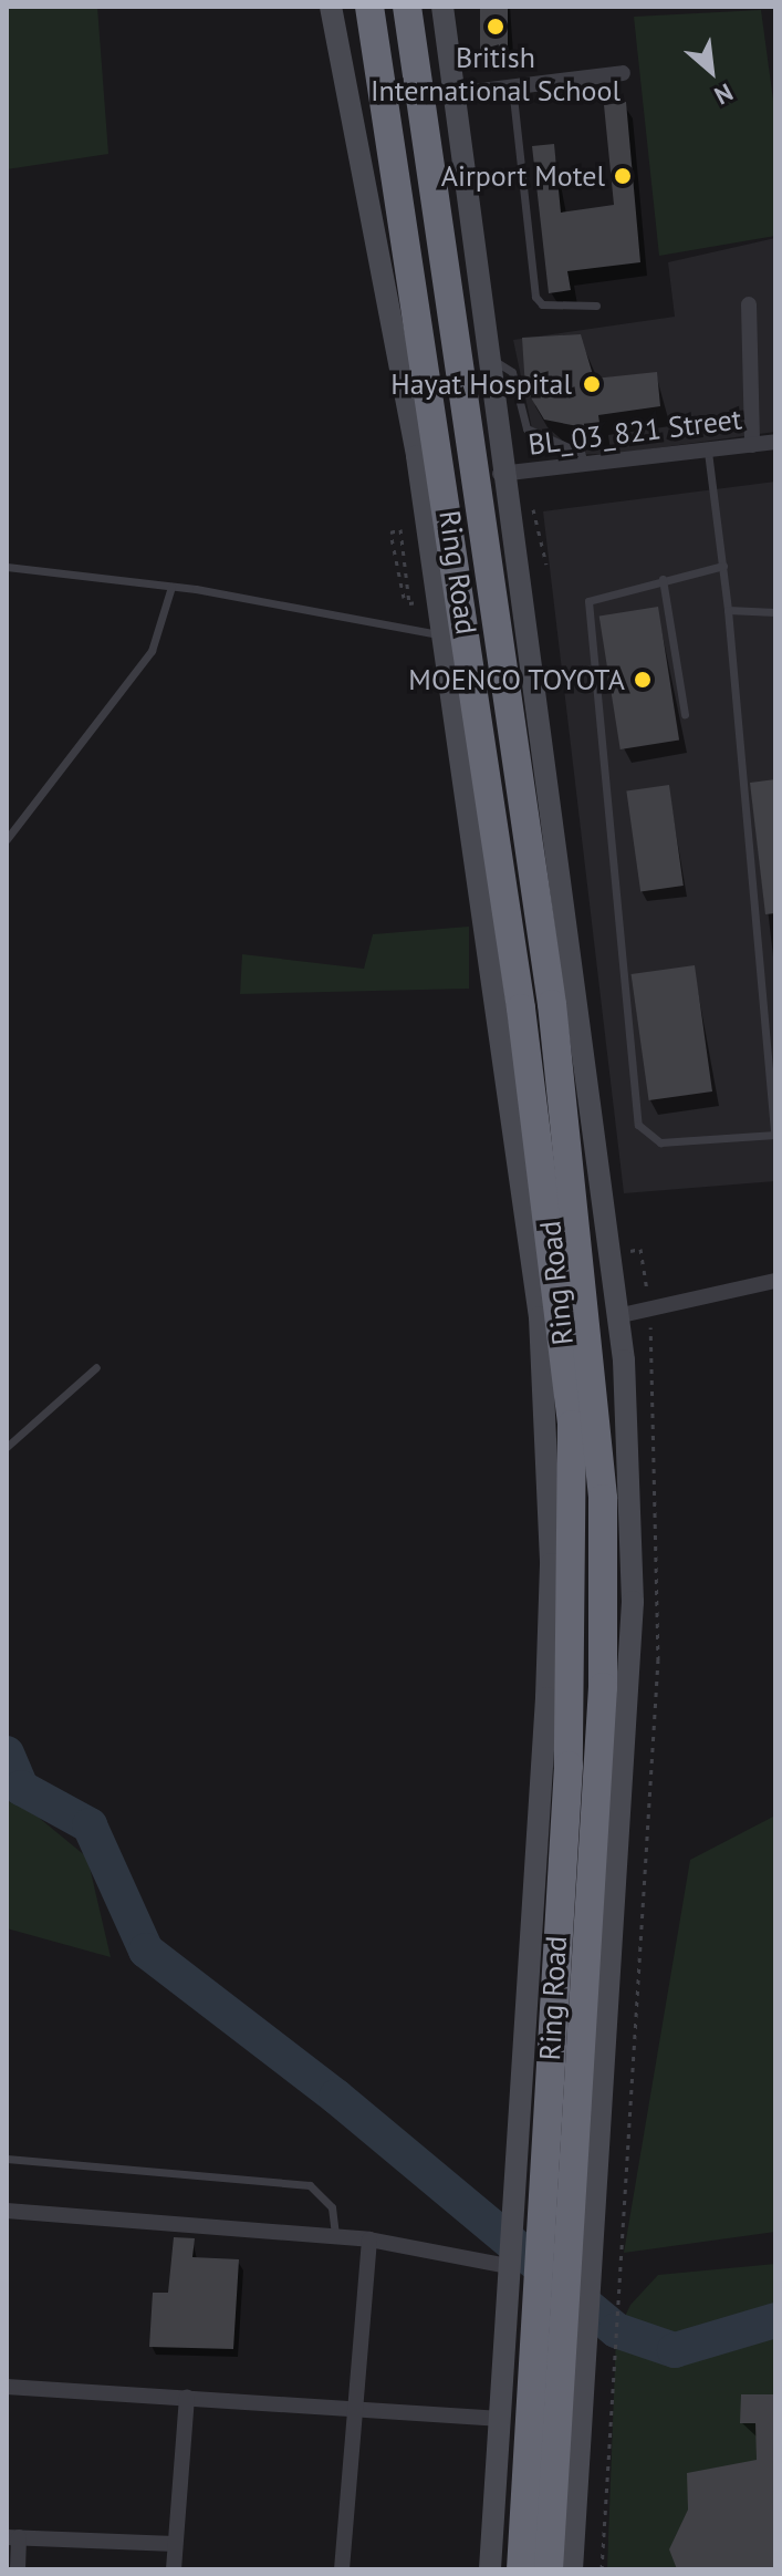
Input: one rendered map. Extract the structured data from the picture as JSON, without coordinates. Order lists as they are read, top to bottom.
{
  "streets": {
    "highway": ["Ring Road"],
    "street": ["BL_03_821 Street"]
  },
  "crossings": [
    ["BL_03_821 Street", "Ring Road"]
  ],
  "places": [
    "British International School",
    "Airport Motel",
    "Hayat Hospital",
    "MOENCO TOYOTA"
  ],
  "north": "bottom right"
}
